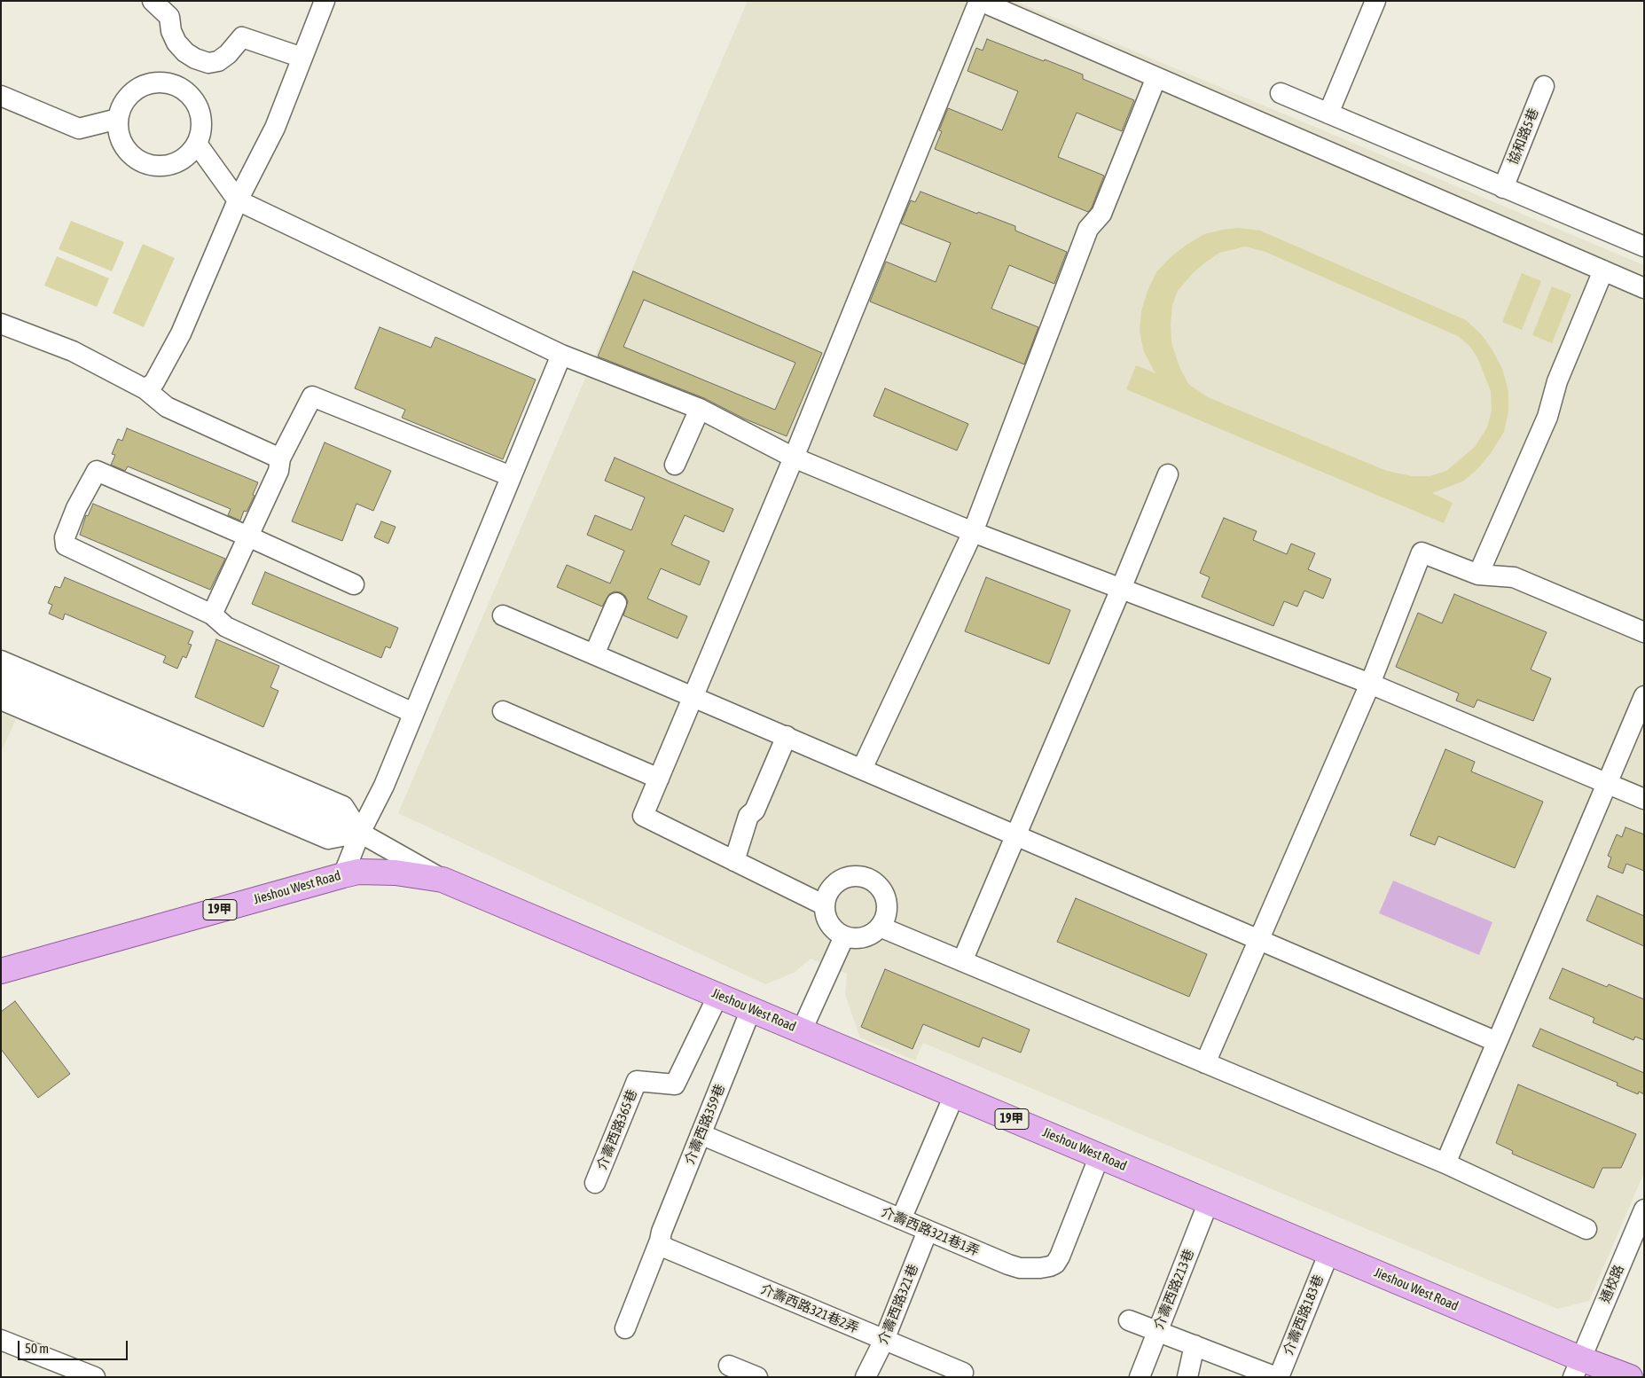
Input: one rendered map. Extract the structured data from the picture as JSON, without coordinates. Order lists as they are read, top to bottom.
{
  "streets": {
    "main road": ["Jieshou West Road", "19甲"],
    "street": [
      "協和路5巷",
      "介壽西路359巷",
      "介壽西路365巷",
      "介壽西路321巷1弄",
      "通校路",
      "介壽西路213巷",
      "介壽西路321巷",
      "介壽西路321巷2弄",
      "介壽西路183巷"
    ]
  },
  "crossings": [
    ["Jieshou West Road", "介壽西路359巷"],
    ["Jieshou West Road", "介壽西路365巷"],
    ["Jieshou West Road", "介壽西路321巷1弄"],
    ["Jieshou West Road", "通校路"],
    ["Jieshou West Road", "介壽西路213巷"],
    ["Jieshou West Road", "介壽西路183巷"],
    ["介壽西路359巷", "介壽西路321巷1弄"],
    ["介壽西路359巷", "介壽西路321巷2弄"],
    ["介壽西路321巷1弄", "介壽西路321巷"],
    ["介壽西路321巷", "介壽西路321巷2弄"]
  ],
  "scale_bar": "50 m"
}
